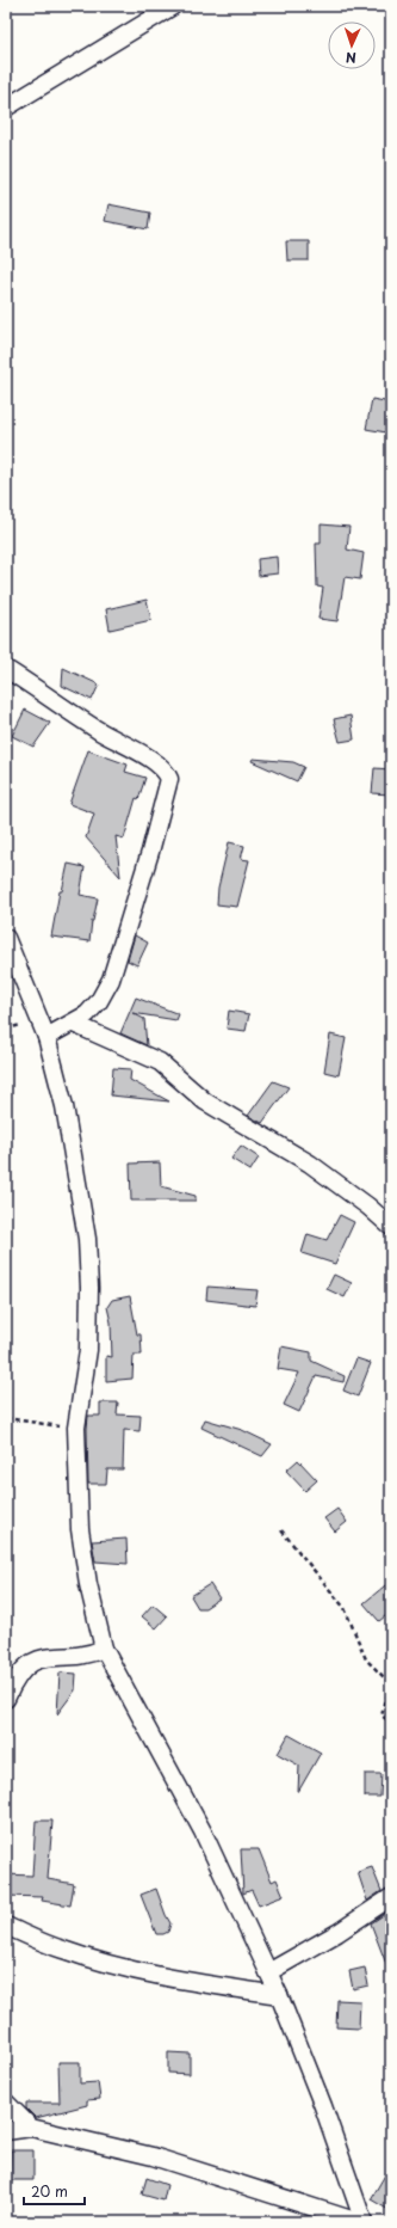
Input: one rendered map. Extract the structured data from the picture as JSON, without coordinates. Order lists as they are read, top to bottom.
{
  "scale_bar": "20 m",
  "north": "bottom"
}
